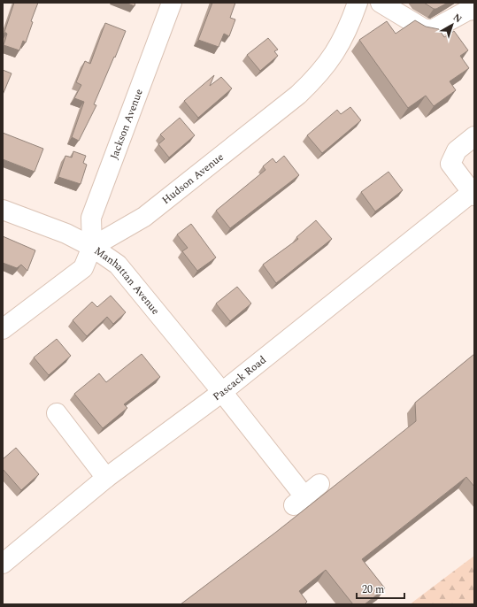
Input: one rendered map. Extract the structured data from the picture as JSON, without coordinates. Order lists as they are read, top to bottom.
{
  "streets": {
    "street": [
      "Jackson Avenue",
      "Hudson Avenue",
      "Manhattan Avenue",
      "Pascack Road"
    ]
  },
  "crossings": [
    ["Jackson Avenue", "Hudson Avenue"],
    ["Jackson Avenue", "Manhattan Avenue"],
    ["Hudson Avenue", "Manhattan Avenue"],
    ["Manhattan Avenue", "Pascack Road"]
  ],
  "scale_bar": "20 m",
  "north": "top right"
}
